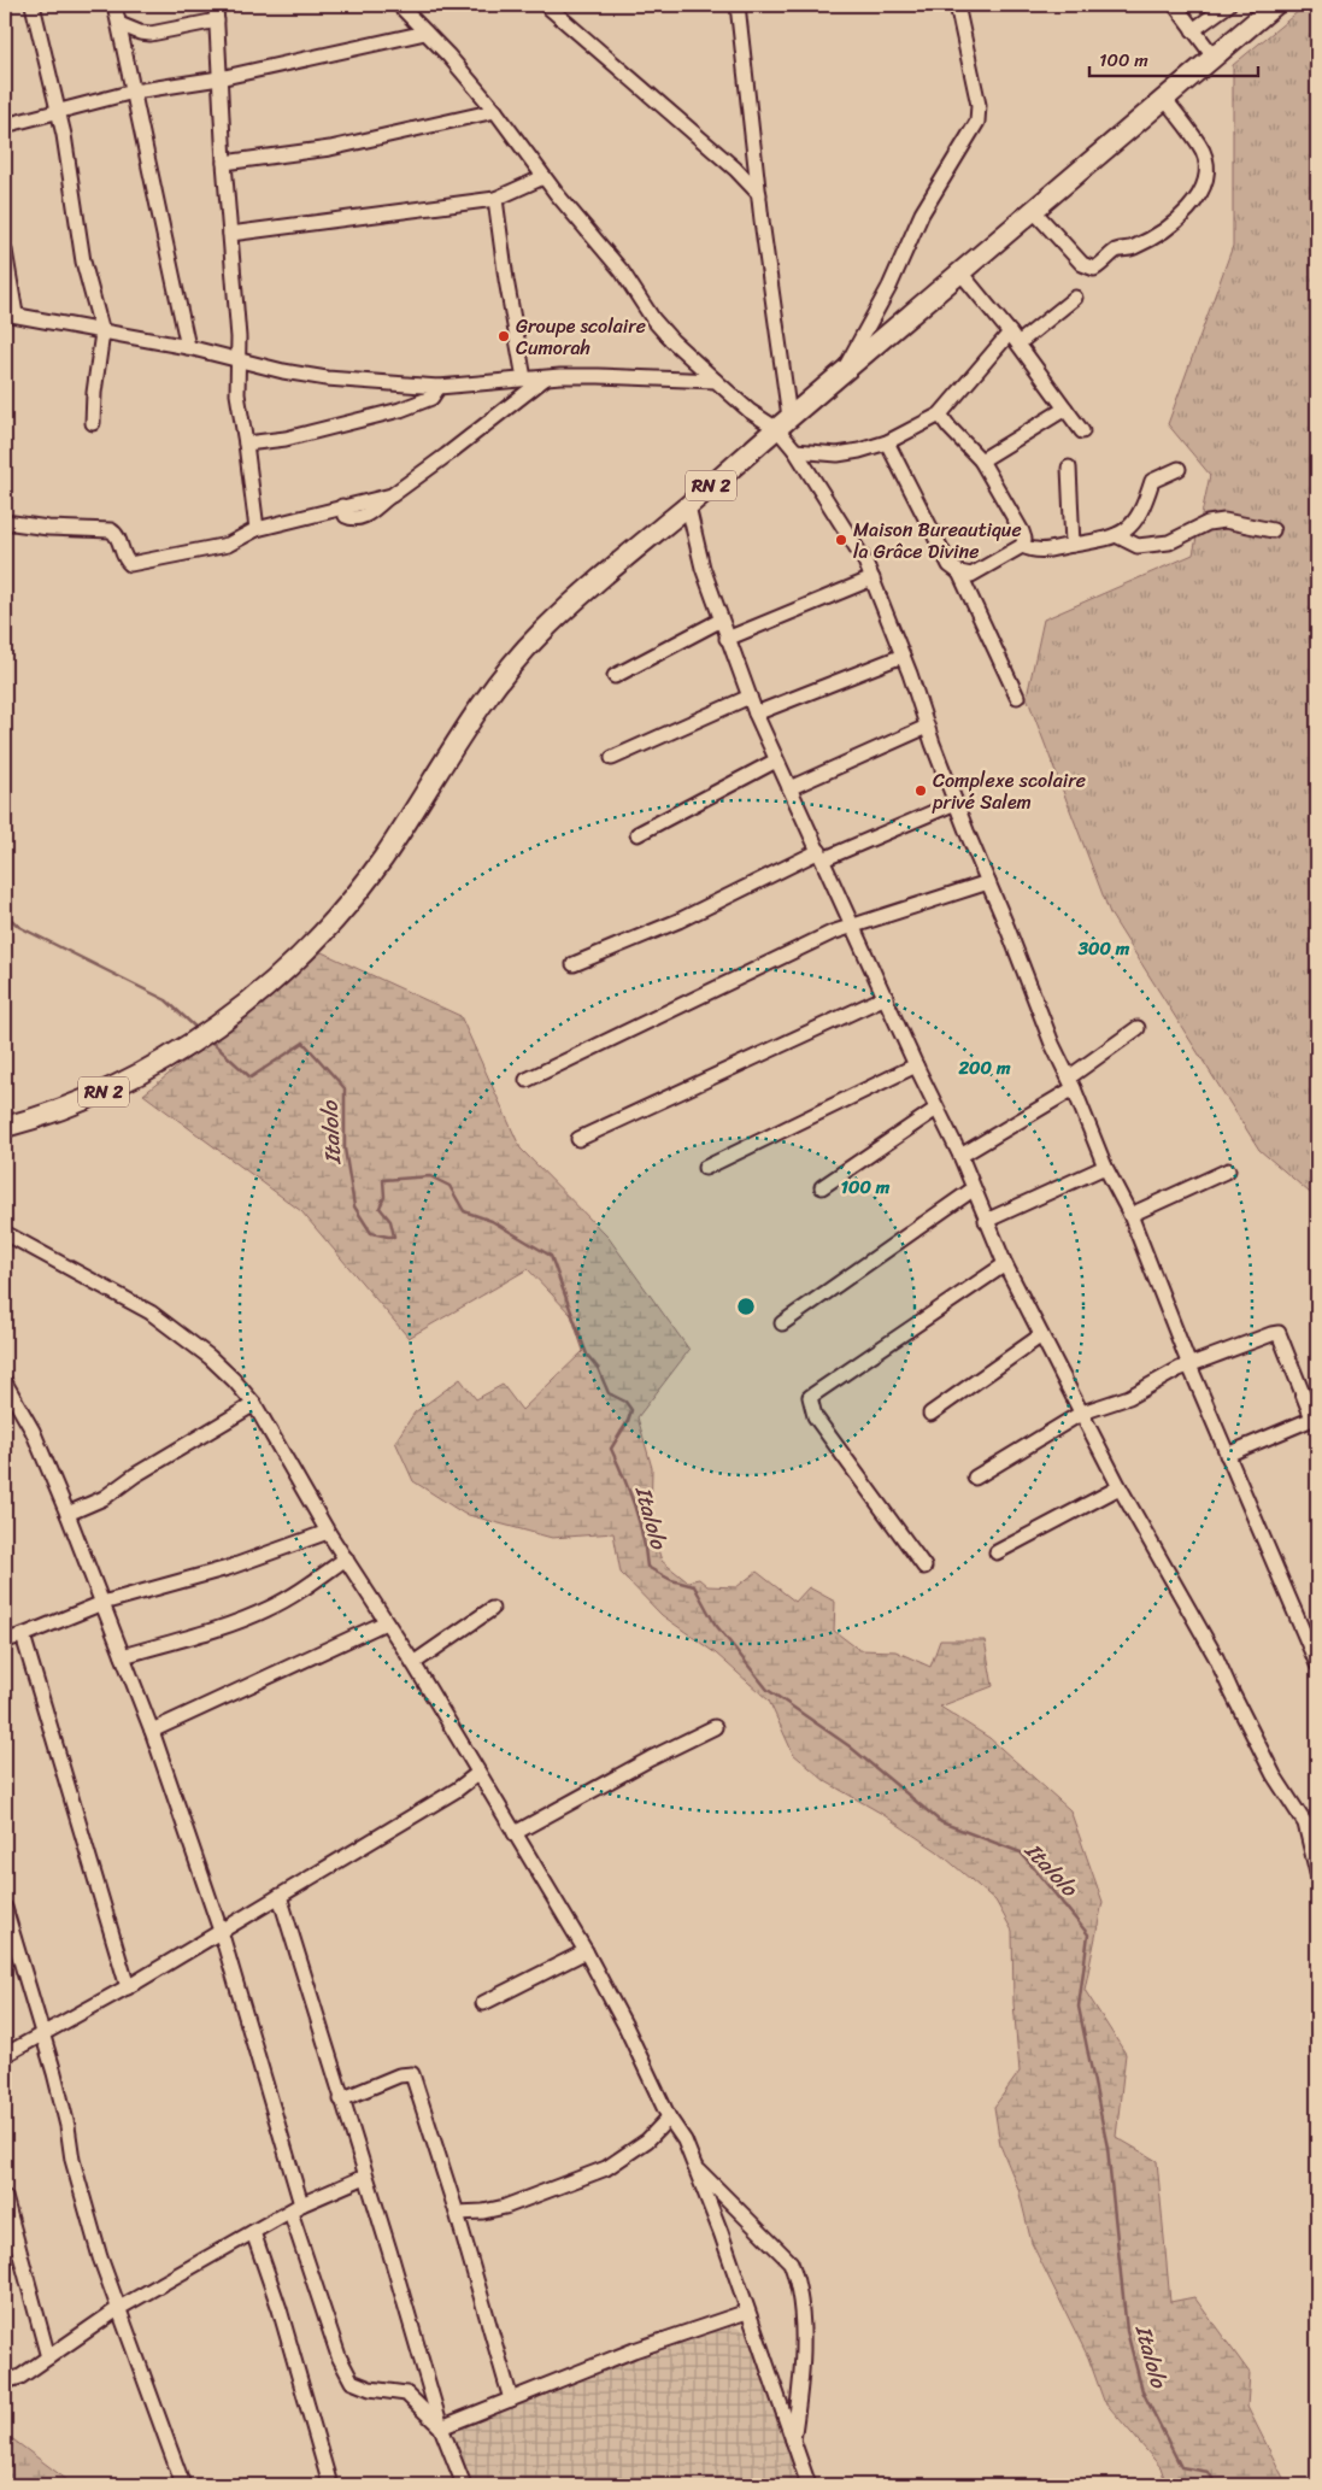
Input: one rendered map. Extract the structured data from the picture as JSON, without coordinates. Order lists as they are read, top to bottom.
{
  "streets": {
    "highway": ["RN 2"]
  },
  "water": ["Italolo"],
  "places": ["Groupe scolaire Cumorah", "Maison Bureautique la Grâce Divine", "Complexe scolaire privé Salem"],
  "scale_bar": "100 m",
  "rings": ["300 m", "200 m", "100 m"]
}
